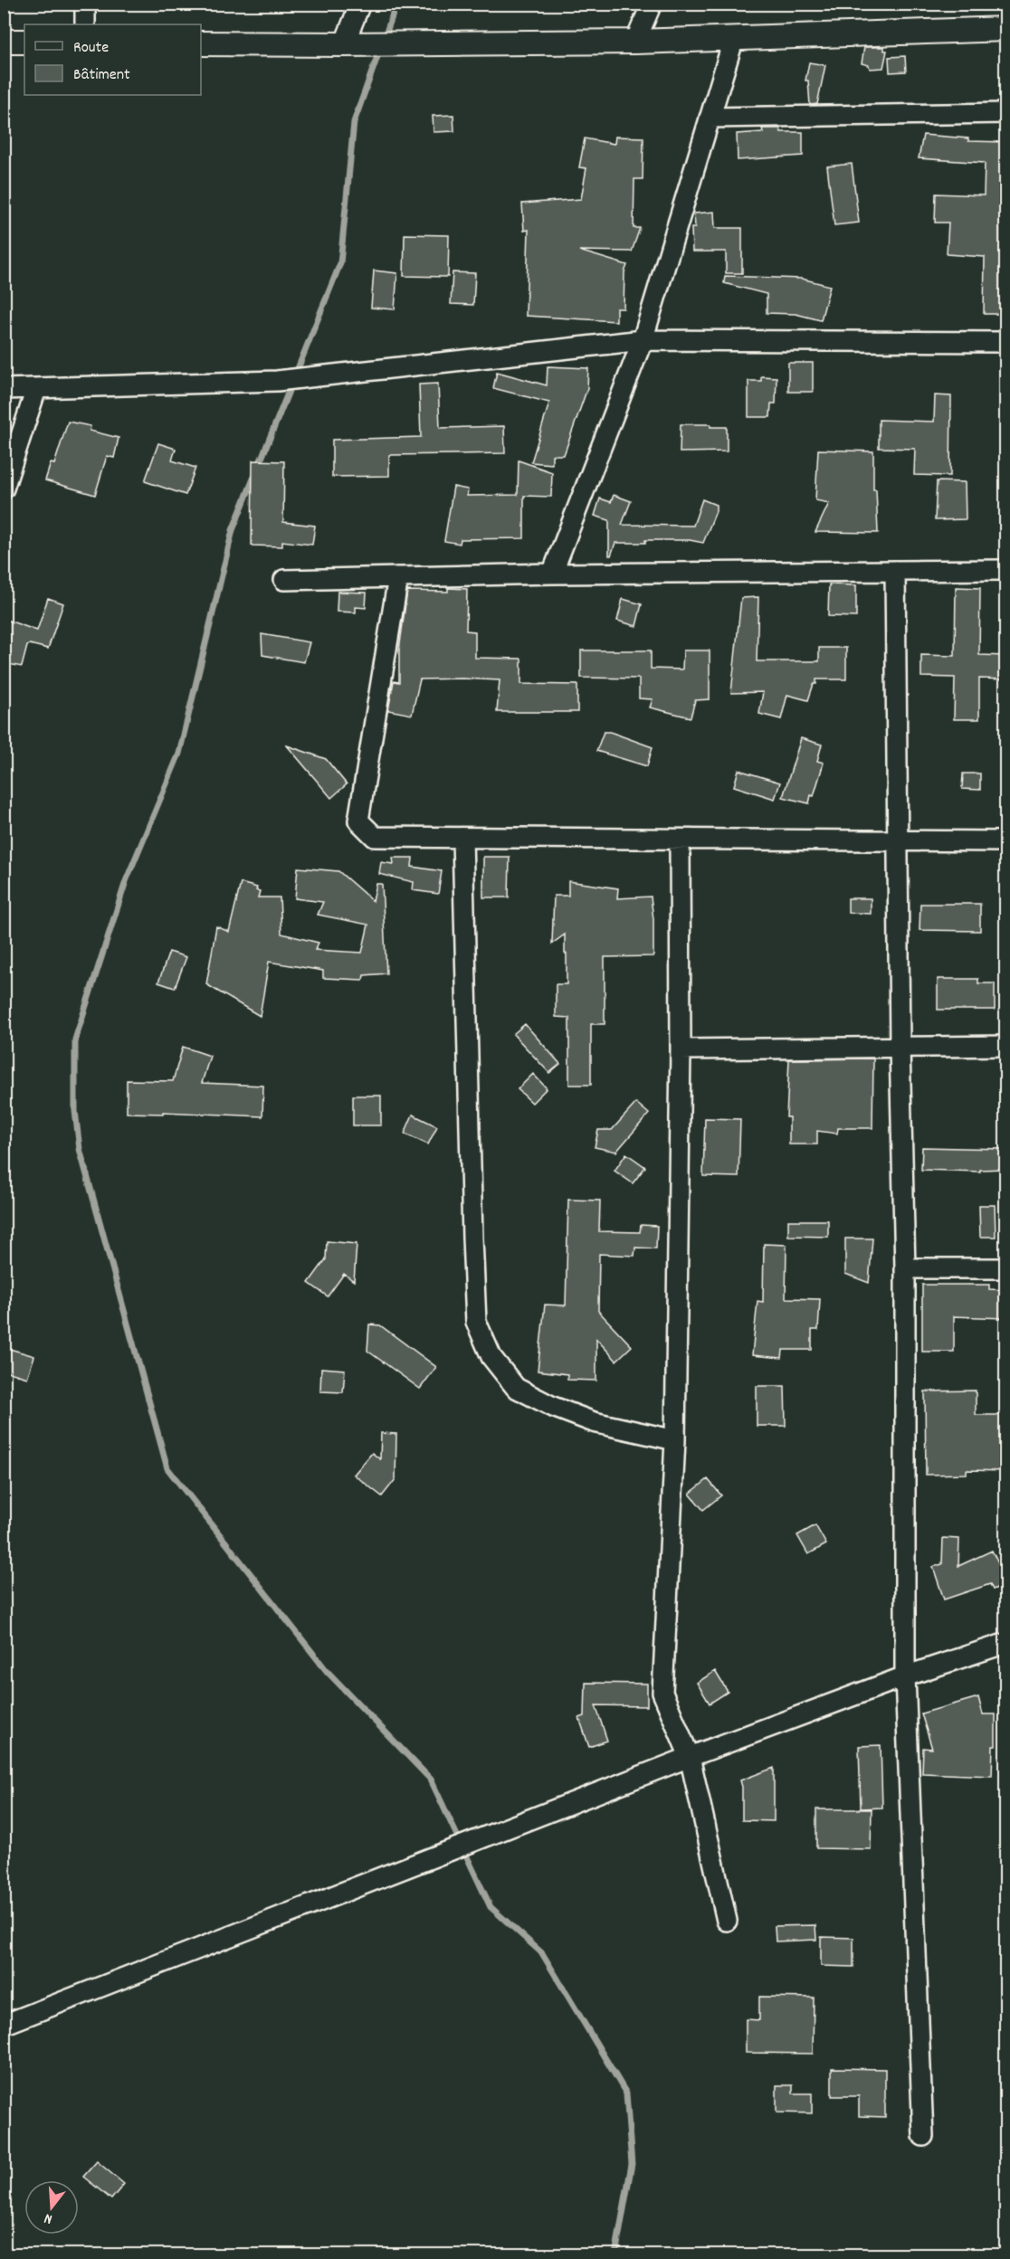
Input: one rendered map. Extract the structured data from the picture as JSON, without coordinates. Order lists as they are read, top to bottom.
{
  "legend": ["Route", "Bâtiment"],
  "north": "bottom"
}
